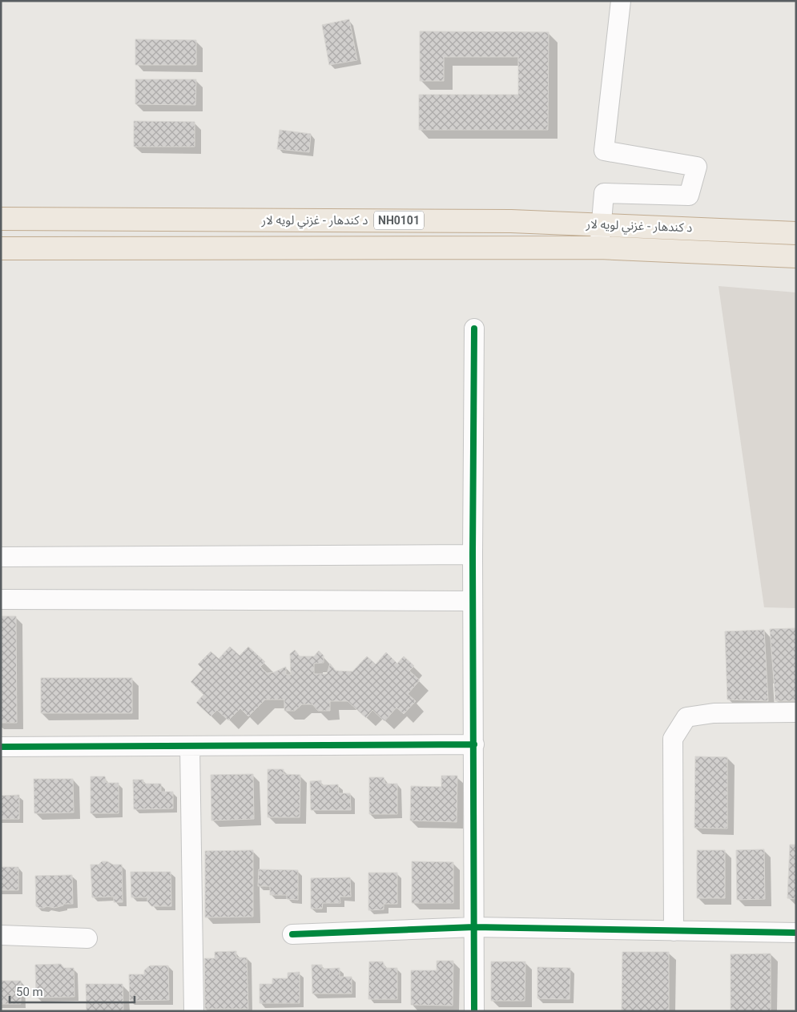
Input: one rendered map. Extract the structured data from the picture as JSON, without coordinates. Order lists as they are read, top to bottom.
{
  "streets": {
    "highway": ["د کندهار - غزني لويه لار", "NH0101"]
  },
  "scale_bar": "50 m"
}
